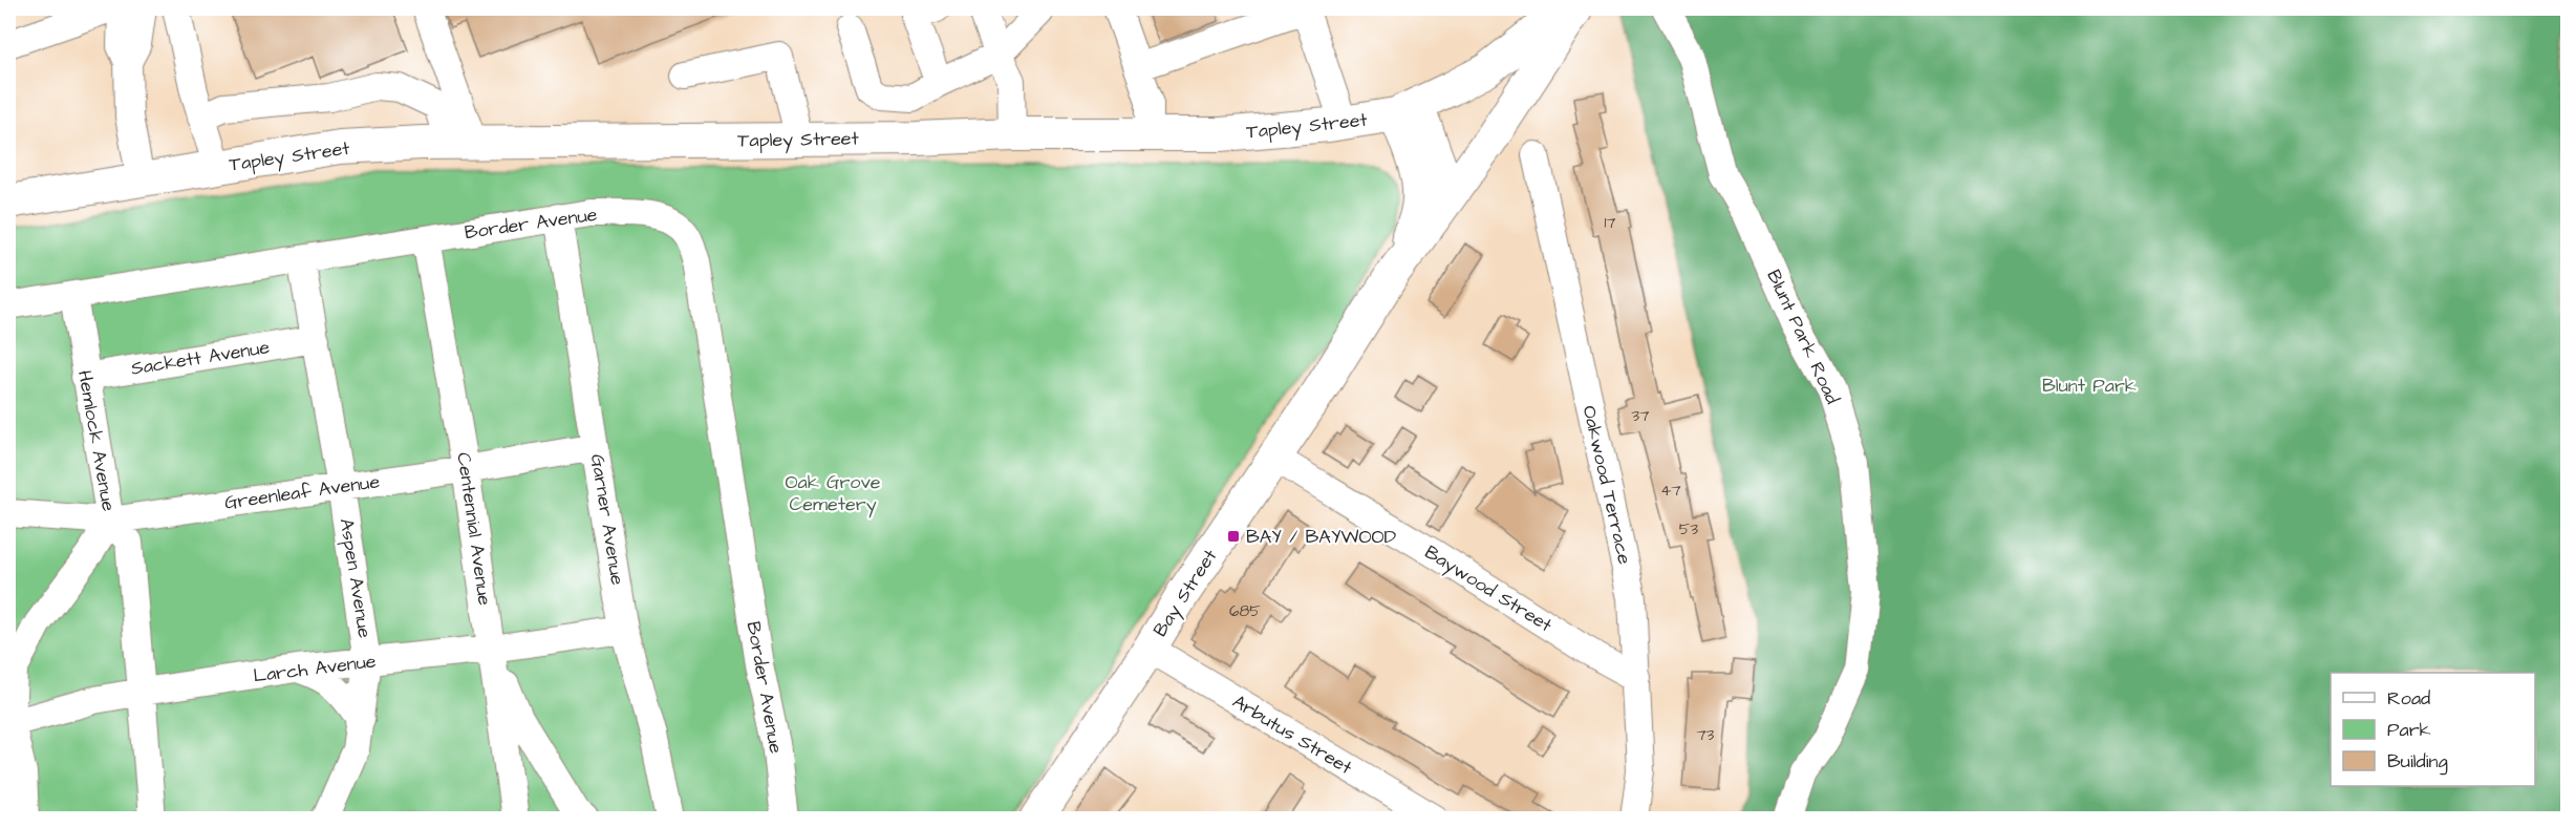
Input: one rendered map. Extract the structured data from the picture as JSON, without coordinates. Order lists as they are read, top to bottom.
{
  "streets": {
    "main road": ["Tapley Street", "Bay Street"],
    "street": [
      "Border Avenue",
      "Blunt Park Road",
      "Sackett Avenue",
      "Hemlock Avenue",
      "Oakwood Terrace",
      "Greenleaf Avenue",
      "Garner Avenue",
      "Centennial Avenue",
      "Aspen Avenue",
      "Baywood Street",
      "Larch Avenue",
      "Arbutus Street"
    ]
  },
  "crossings": [
    ["Tapley Street", "Bay Street"],
    ["Border Avenue", "Hemlock Avenue"],
    ["Border Avenue", "Garner Avenue"],
    ["Border Avenue", "Centennial Avenue"],
    ["Border Avenue", "Aspen Avenue"],
    ["Sackett Avenue", "Hemlock Avenue"],
    ["Sackett Avenue", "Aspen Avenue"],
    ["Hemlock Avenue", "Greenleaf Avenue"],
    ["Hemlock Avenue", "Larch Avenue"],
    ["Oakwood Terrace", "Baywood Street"],
    ["Greenleaf Avenue", "Garner Avenue"],
    ["Greenleaf Avenue", "Centennial Avenue"],
    ["Greenleaf Avenue", "Aspen Avenue"],
    ["Garner Avenue", "Larch Avenue"],
    ["Centennial Avenue", "Larch Avenue"],
    ["Aspen Avenue", "Larch Avenue"],
    ["Baywood Street", "Bay Street"],
    ["Bay Street", "Arbutus Street"]
  ],
  "parks": ["Blunt Park", "Oak Grove Cemetery"],
  "places": {
    "transit": ["BAY / BAYWOOD"]
  },
  "house_numbers": [
    "17",
    "37",
    "47",
    "53",
    "685",
    "73"
  ],
  "legend": ["Road", "Park", "Building"]
}
